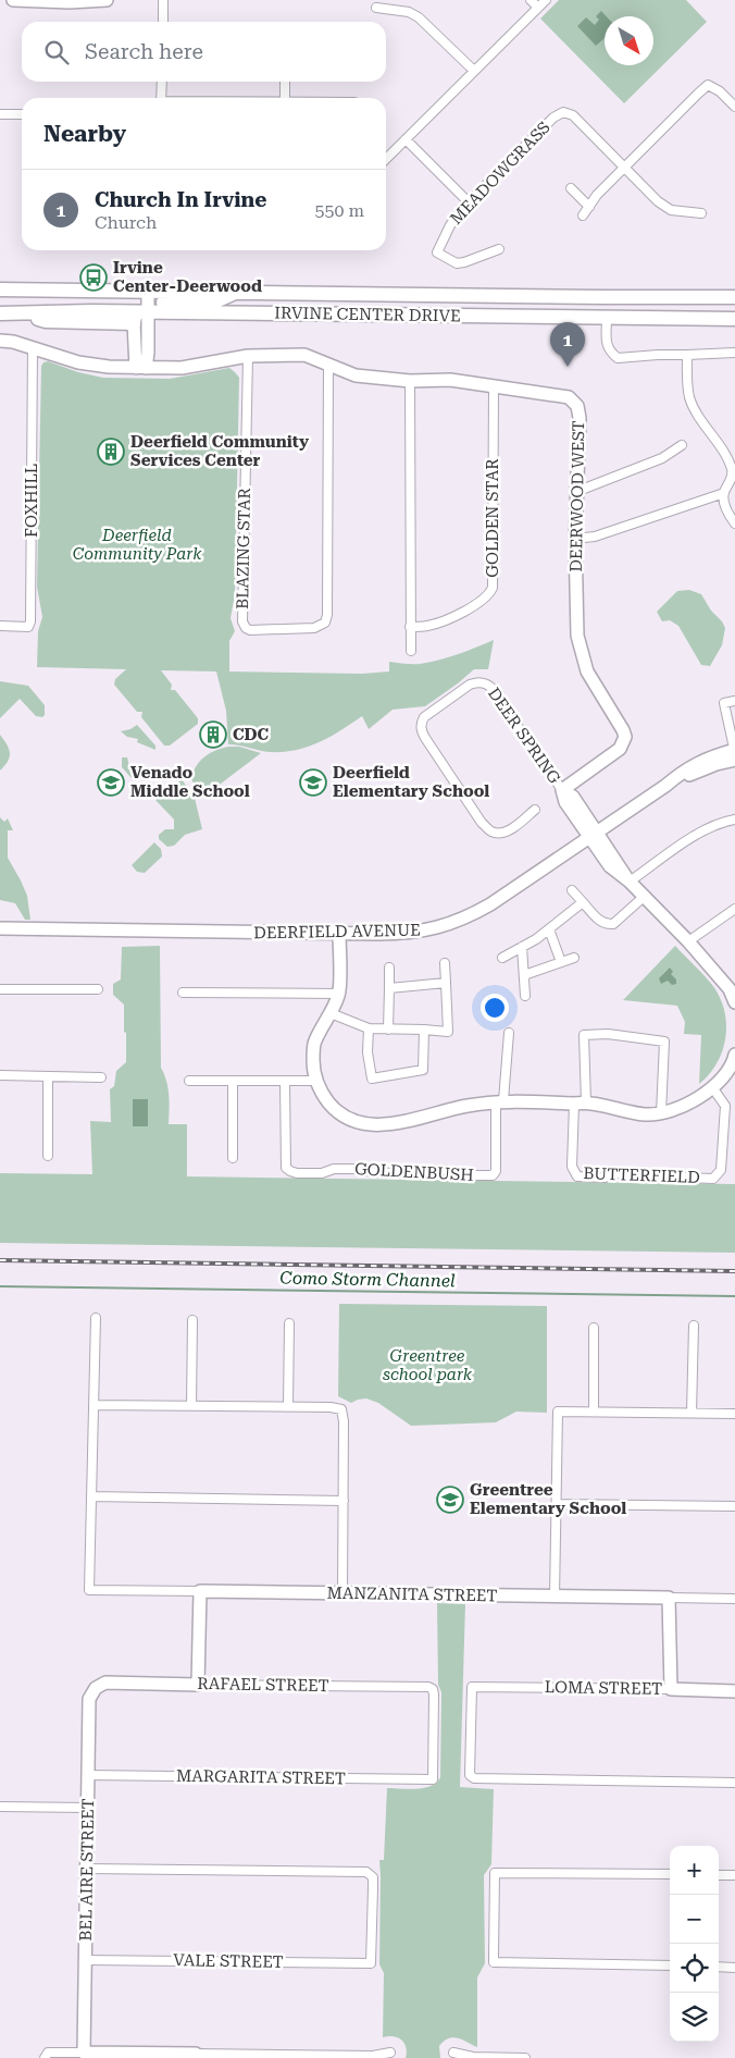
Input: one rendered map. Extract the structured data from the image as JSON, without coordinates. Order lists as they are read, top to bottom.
{
  "streets": {
    "main road": ["IRVINE CENTER DRIVE"],
    "street": [
      "MEADOWGRASS",
      "DEERWOOD WEST",
      "FOXHILL",
      "GOLDEN STAR",
      "BLAZING STAR",
      "DEER SPRING",
      "DEERFIELD AVENUE",
      "GOLDENBUSH",
      "BUTTERFIELD",
      "MANZANITA STREET",
      "RAFAEL STREET",
      "LOMA STREET",
      "MARGARITA STREET",
      "BEL AIRE STREET",
      "VALE STREET"
    ]
  },
  "crossings": [
    ["DEERWOOD WEST", "FOXHILL"],
    ["DEERWOOD WEST", "GOLDEN STAR"],
    ["DEERWOOD WEST", "BLAZING STAR"],
    ["DEERWOOD WEST", "DEER SPRING"],
    ["DEER SPRING", "DEERFIELD AVENUE"],
    ["RAFAEL STREET", "MARGARITA STREET"],
    ["RAFAEL STREET", "BEL AIRE STREET"],
    ["MARGARITA STREET", "BEL AIRE STREET"],
    ["BEL AIRE STREET", "VALE STREET"]
  ],
  "water": ["Como Storm Channel"],
  "parks": ["Deerfield Community Park", "Greentree school park"],
  "places": {
    "bus stop": ["Irvine Center-Deerwood"],
    "building": ["Deerfield Community Services Center", "CDC"],
    "school or university": ["Venado Middle School", "Deerfield Elementary School", "Greentree Elementary School"]
  },
  "north": "bottom right",
  "page": {
    "search": "Search here",
    "heading": "Nearby",
    "list": [
      {
        "mark": "1",
        "name": "Church In Irvine",
        "note": "Church",
        "value": "550 m"
      }
    ],
    "pins": "1",
    "map_buttons": ["+", "−"]
  }
}
